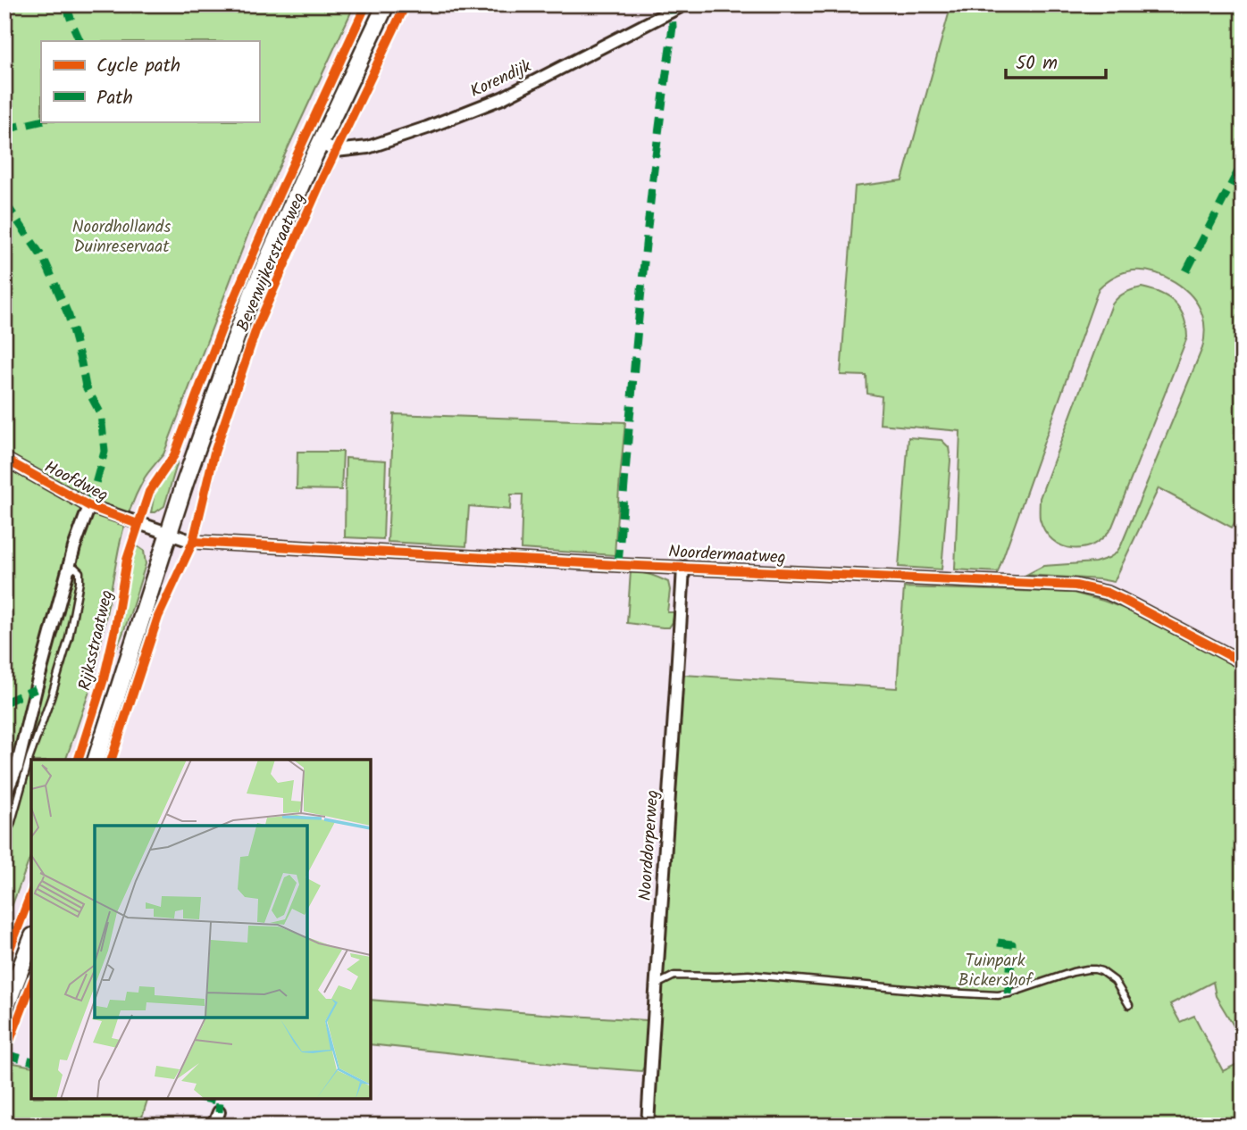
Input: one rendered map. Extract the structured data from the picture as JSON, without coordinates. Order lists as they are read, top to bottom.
{
  "streets": {
    "main road": ["Beverwijkerstraatweg", "Rijksstraatweg"],
    "street": [
      "Korendijk",
      "Hoofdweg",
      "Noordermaatweg",
      "Noorddorperweg"
    ]
  },
  "crossings": [
    ["Korendijk", "Beverwijkerstraatweg"],
    ["Beverwijkerstraatweg", "Rijksstraatweg"],
    ["Hoofdweg", "Noordermaatweg"],
    ["Hoofdweg", "Rijksstraatweg"],
    ["Noordermaatweg", "Rijksstraatweg"],
    ["Noordermaatweg", "Noorddorperweg"]
  ],
  "parks": ["Noordhollands Duinreservaat", "Tuinpark Bickershof"],
  "legend": ["Cycle path", "Path"],
  "scale_bar": "50 m"
}
